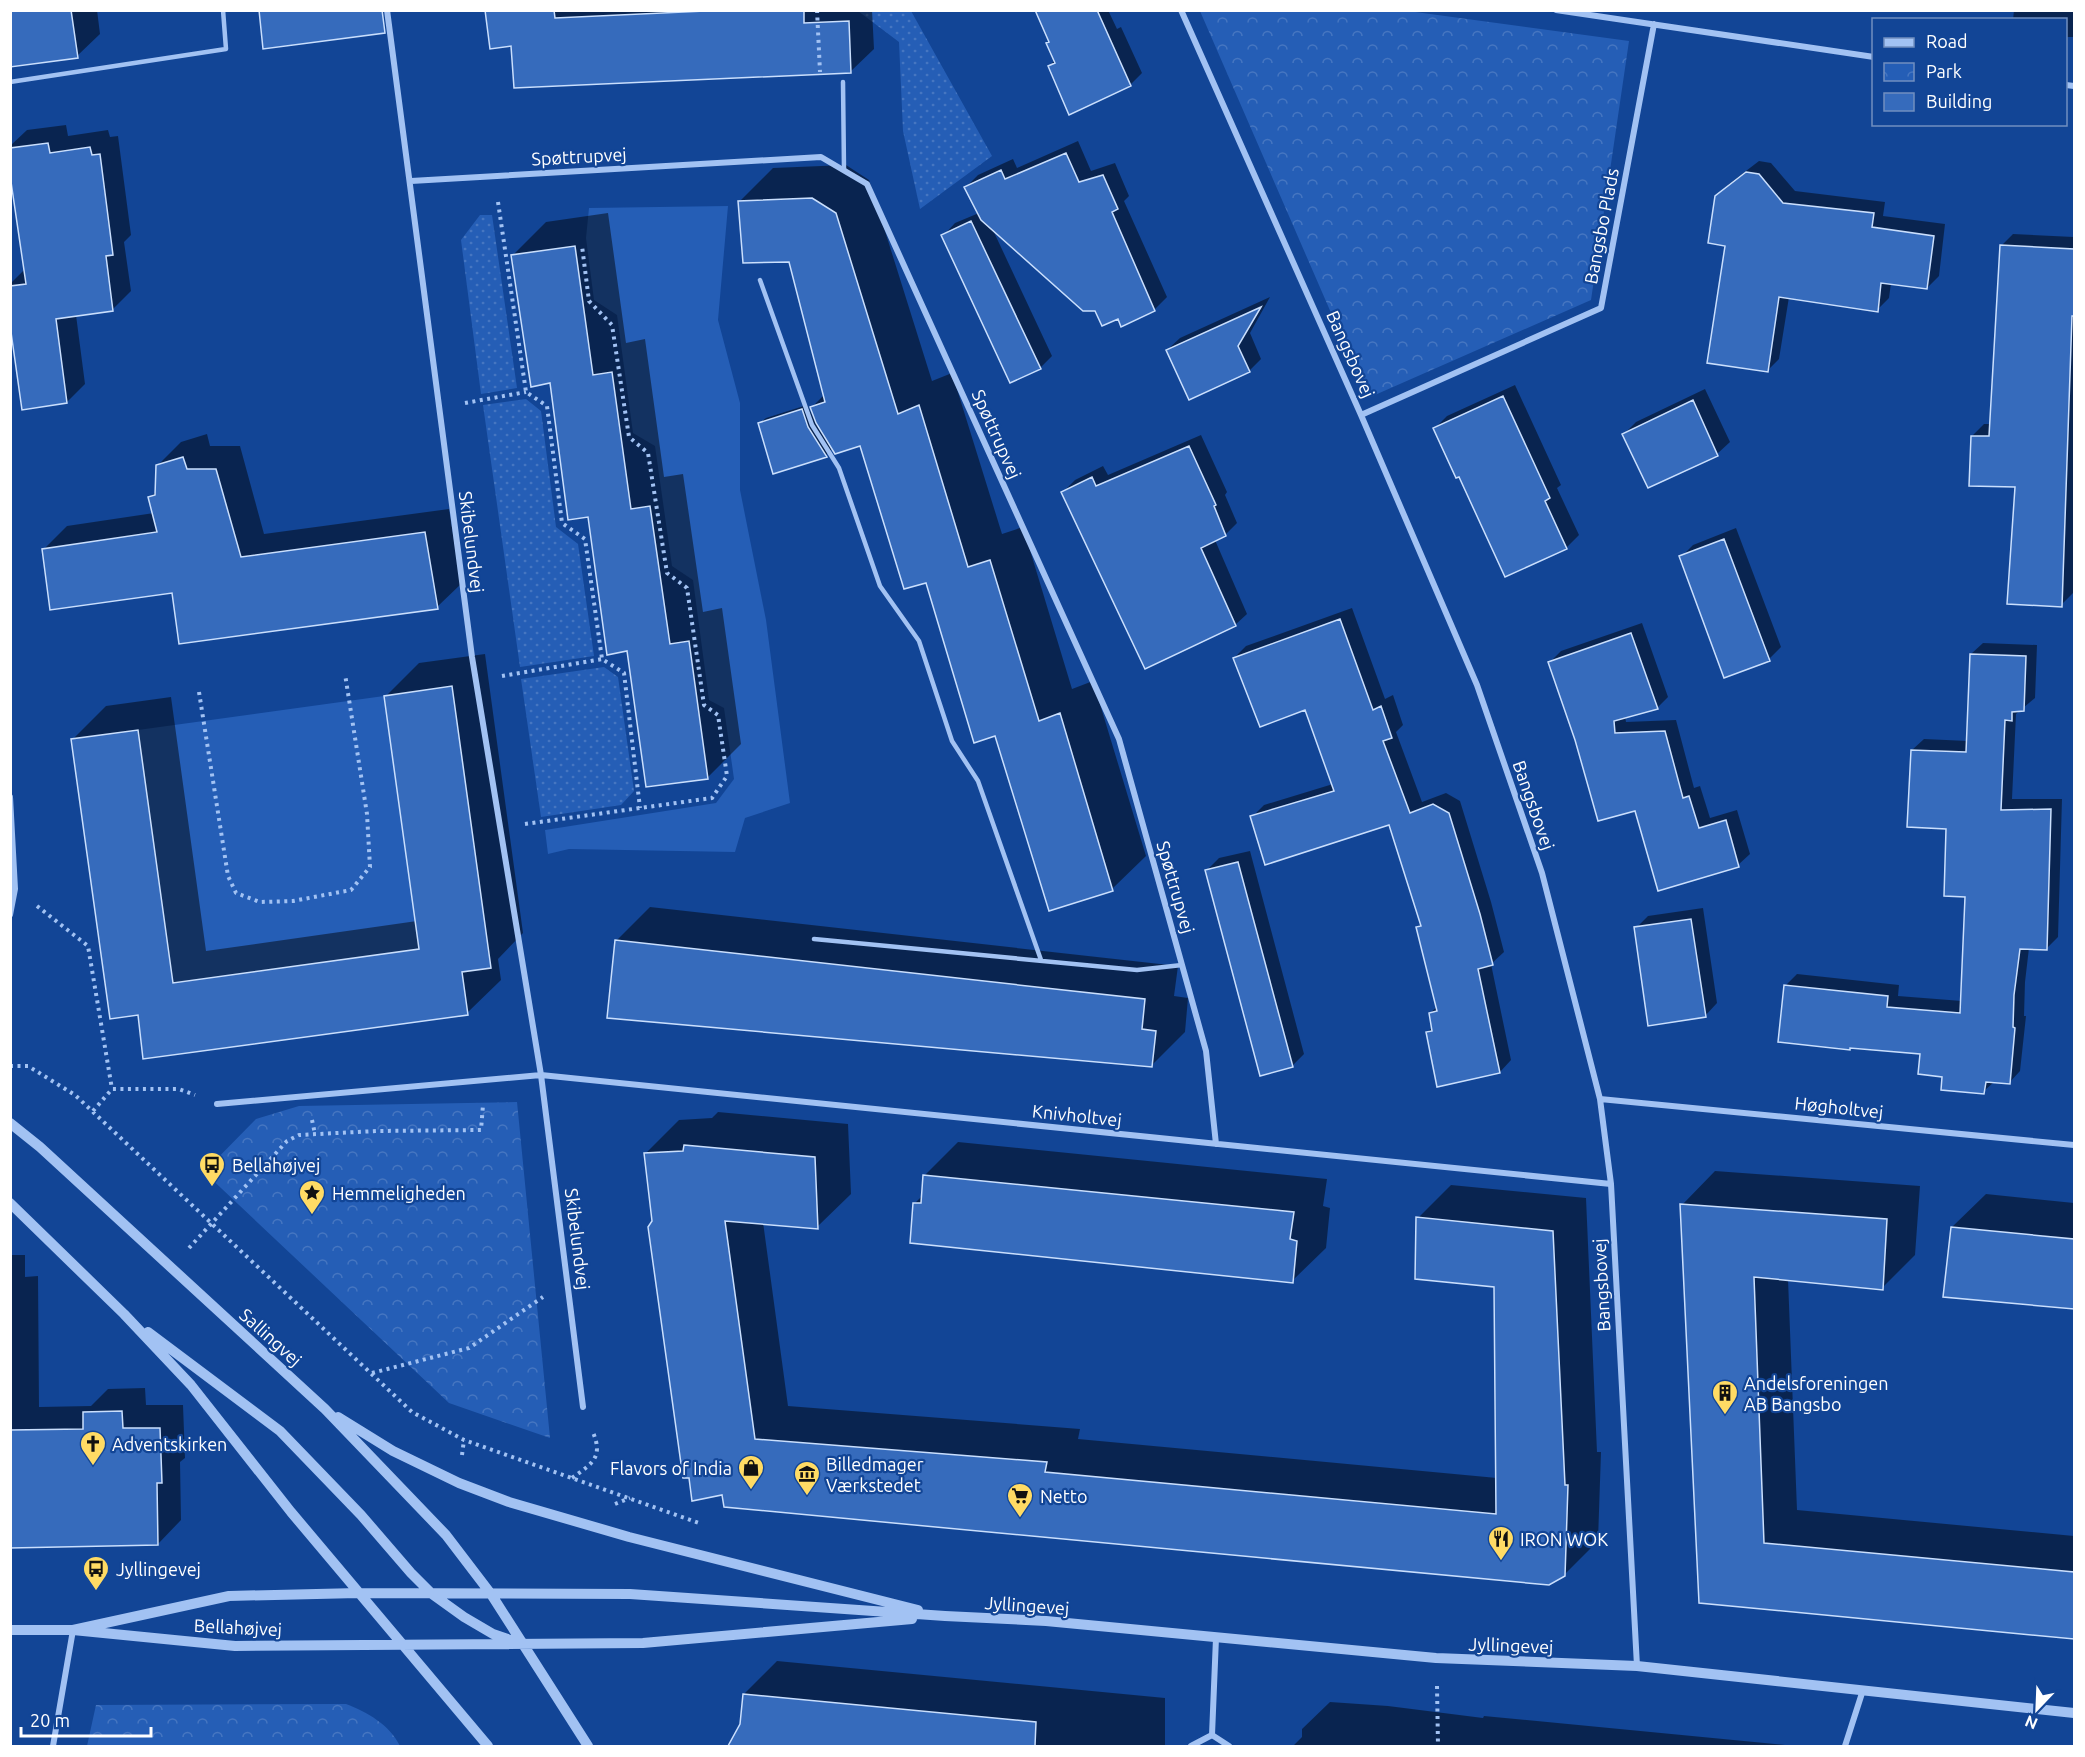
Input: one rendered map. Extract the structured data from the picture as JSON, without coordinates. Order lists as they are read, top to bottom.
{
  "streets": {
    "street": [
      "Spøttrupvej",
      "Bangsbo Plads",
      "Bangsbovej",
      "Skibelundvej",
      "Høgholtvej",
      "Knivholtvej",
      "Sallingvej",
      "Jyllingevej",
      "Bellahøjvej"
    ]
  },
  "crossings": [
    ["Spøttrupvej", "Skibelundvej"],
    ["Spøttrupvej", "Knivholtvej"],
    ["Bangsbo Plads", "Bangsbovej"],
    ["Bangsbovej", "Høgholtvej"],
    ["Bangsbovej", "Knivholtvej"],
    ["Bangsbovej", "Jyllingevej"],
    ["Skibelundvej", "Knivholtvej"],
    ["Sallingvej", "Jyllingevej"],
    ["Sallingvej", "Bellahøjvej"],
    ["Jyllingevej", "Bellahøjvej"]
  ],
  "places": {
    "bus stop": ["Bellahøjvej", "Jyllingevej"],
    "place": ["Hemmeligheden"],
    "building": ["Andelsforeningen AB Bangsbo"],
    "church": ["Adventskirken"],
    "shop": ["Flavors of India"],
    "museum": ["Billedmager Værkstedet"],
    "supermarket": ["Netto"],
    "restaurant": ["IRON WOK"]
  },
  "legend": ["Road", "Park", "Building"],
  "scale_bar": "20 m",
  "north": "bottom left"
}
